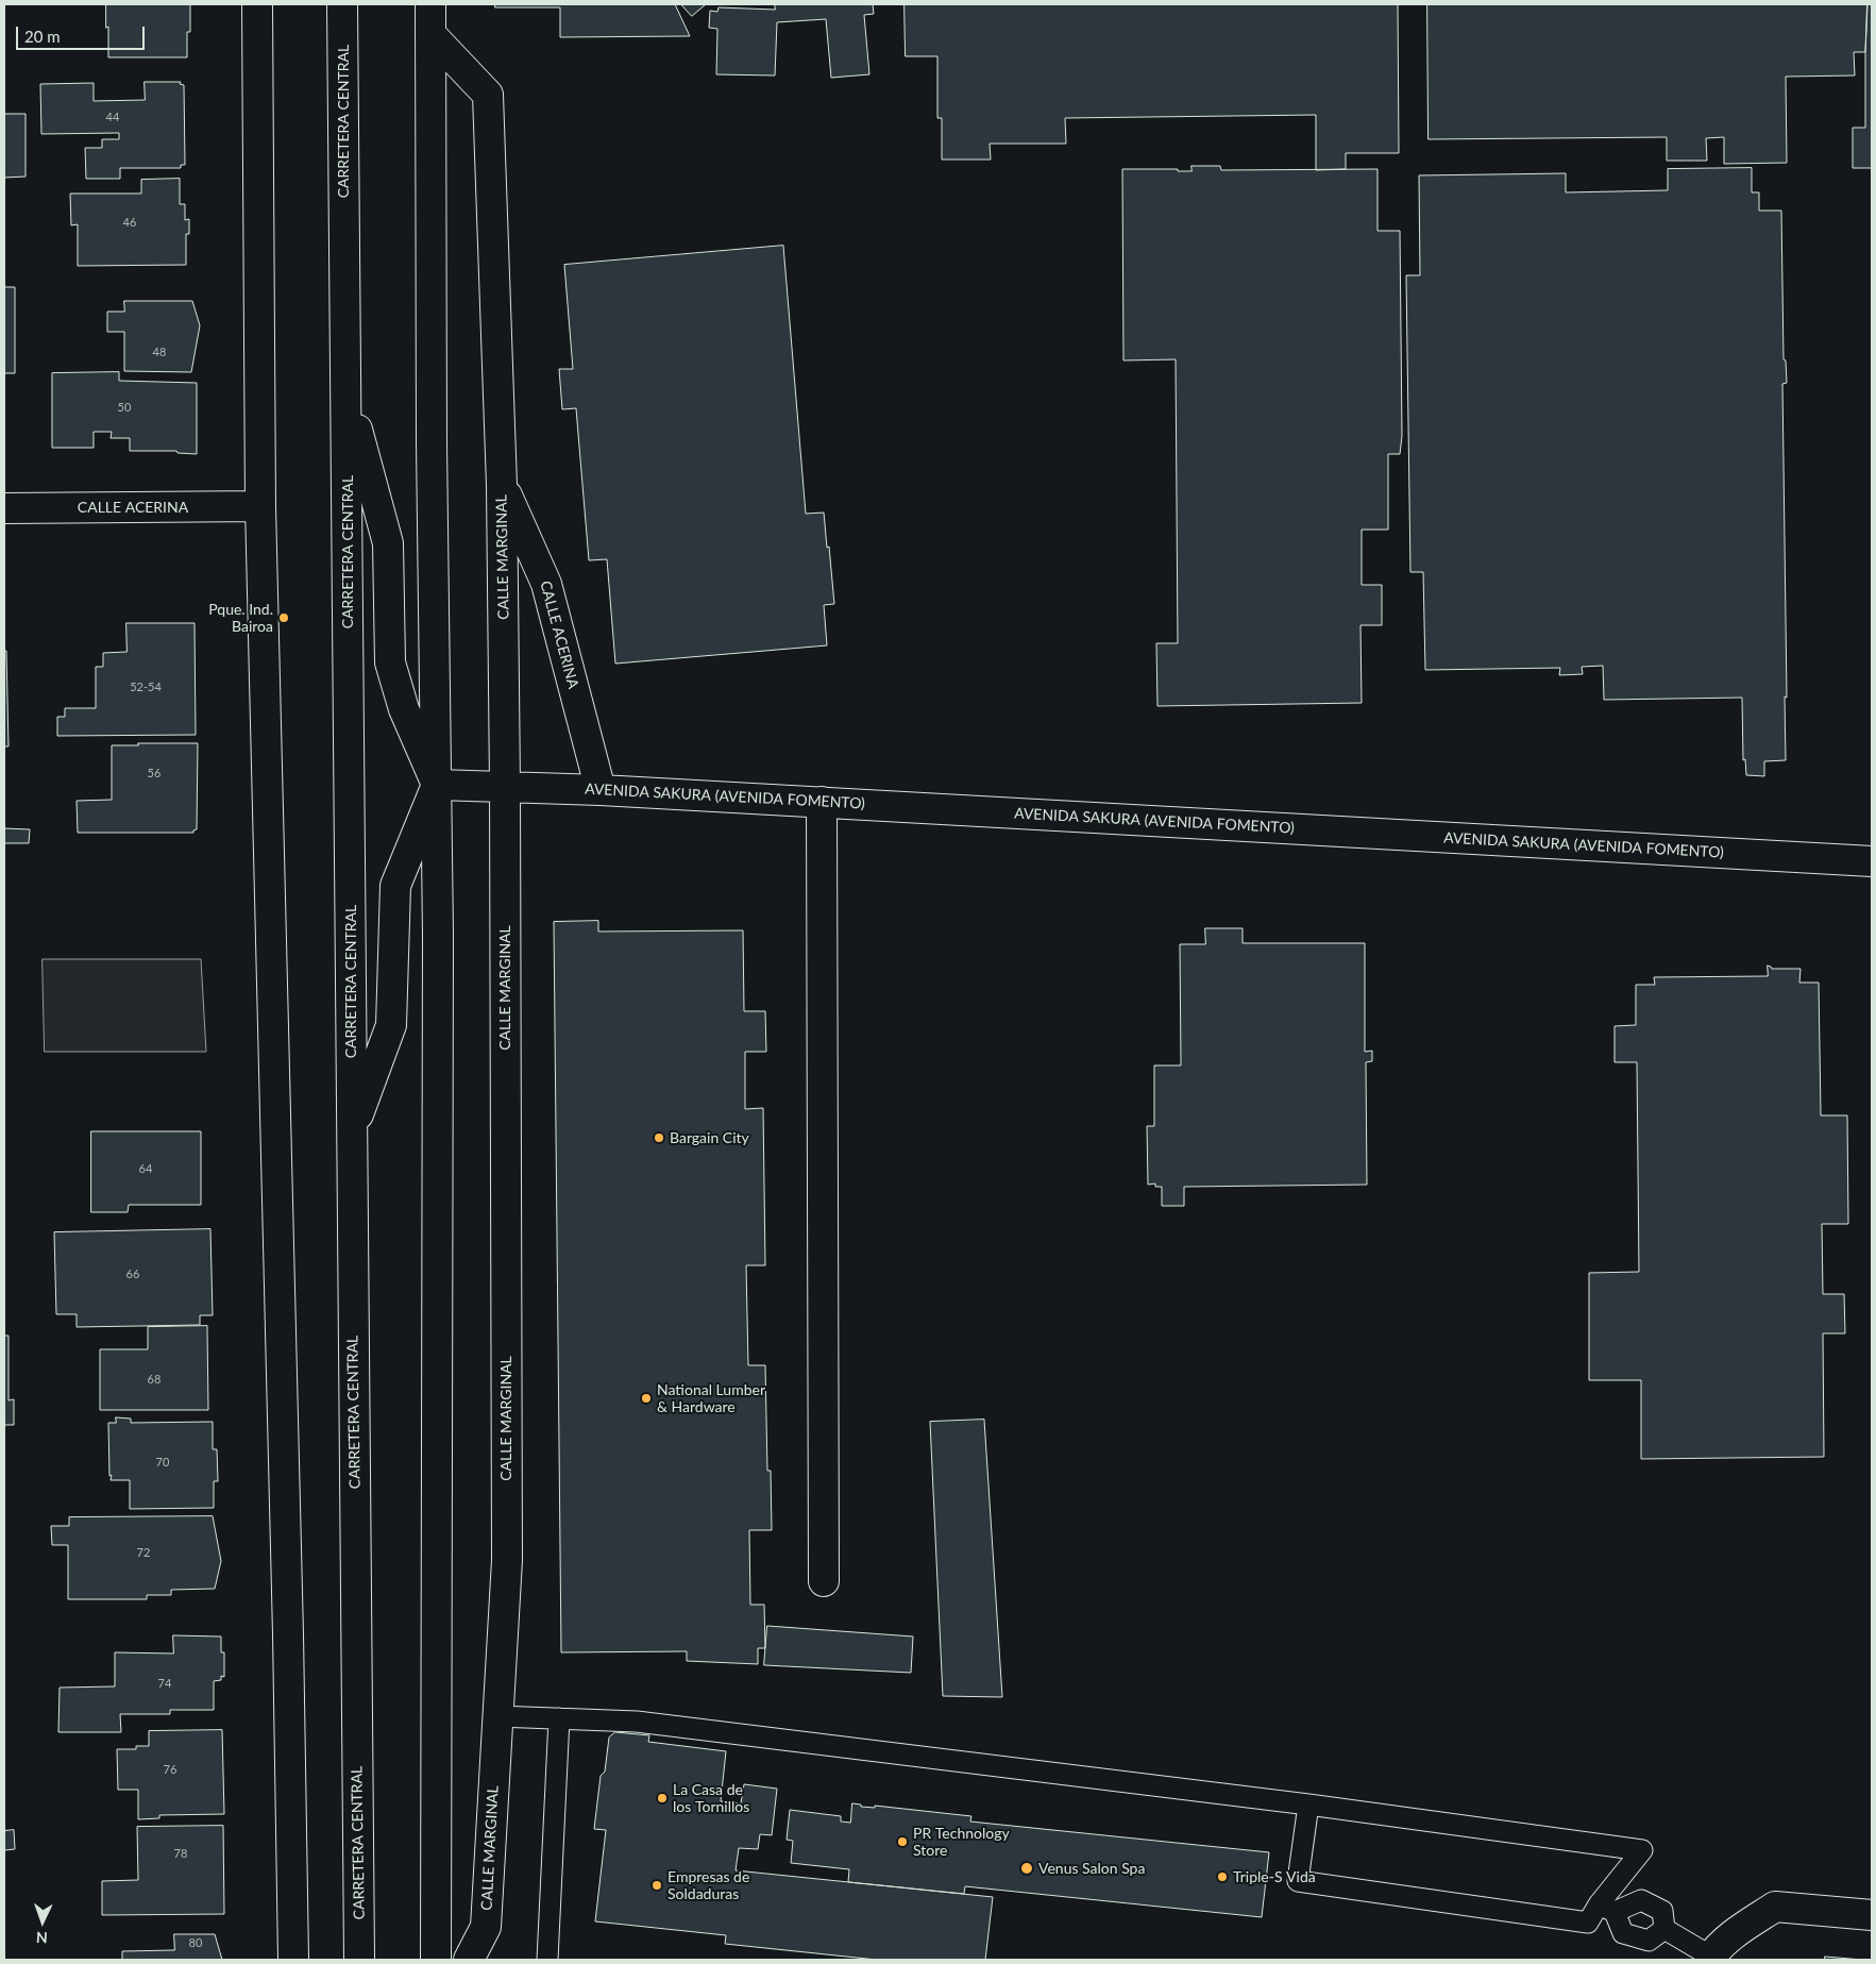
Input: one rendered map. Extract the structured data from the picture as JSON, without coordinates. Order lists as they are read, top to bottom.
{
  "streets": {
    "street": [
      "CARRETERA CENTRAL",
      "CALLE ACERINA",
      "CALLE MARGINAL",
      "AVENIDA SAKURA (AVENIDA FOMENTO)"
    ]
  },
  "crossings": [
    ["CALLE ACERINA", "CALLE MARGINAL"],
    ["CALLE ACERINA", "AVENIDA SAKURA (AVENIDA FOMENTO)"],
    ["CALLE MARGINAL", "AVENIDA SAKURA (AVENIDA FOMENTO)"]
  ],
  "places": [
    "Pque. Ind. Bairoa",
    "Bargain City",
    "National Lumber & Hardware",
    "La Casa de los Tornillos",
    "PR Technology Store",
    "Venus Salon Spa",
    "Triple-S Vida",
    "Empresas de Soldaduras"
  ],
  "house_numbers": [
    "44",
    "46",
    "48",
    "50",
    "52-54",
    "56",
    "64",
    "66",
    "68",
    "70",
    "72",
    "74",
    "76",
    "78",
    "80"
  ],
  "scale_bar": "20 m",
  "north": "bottom"
}
